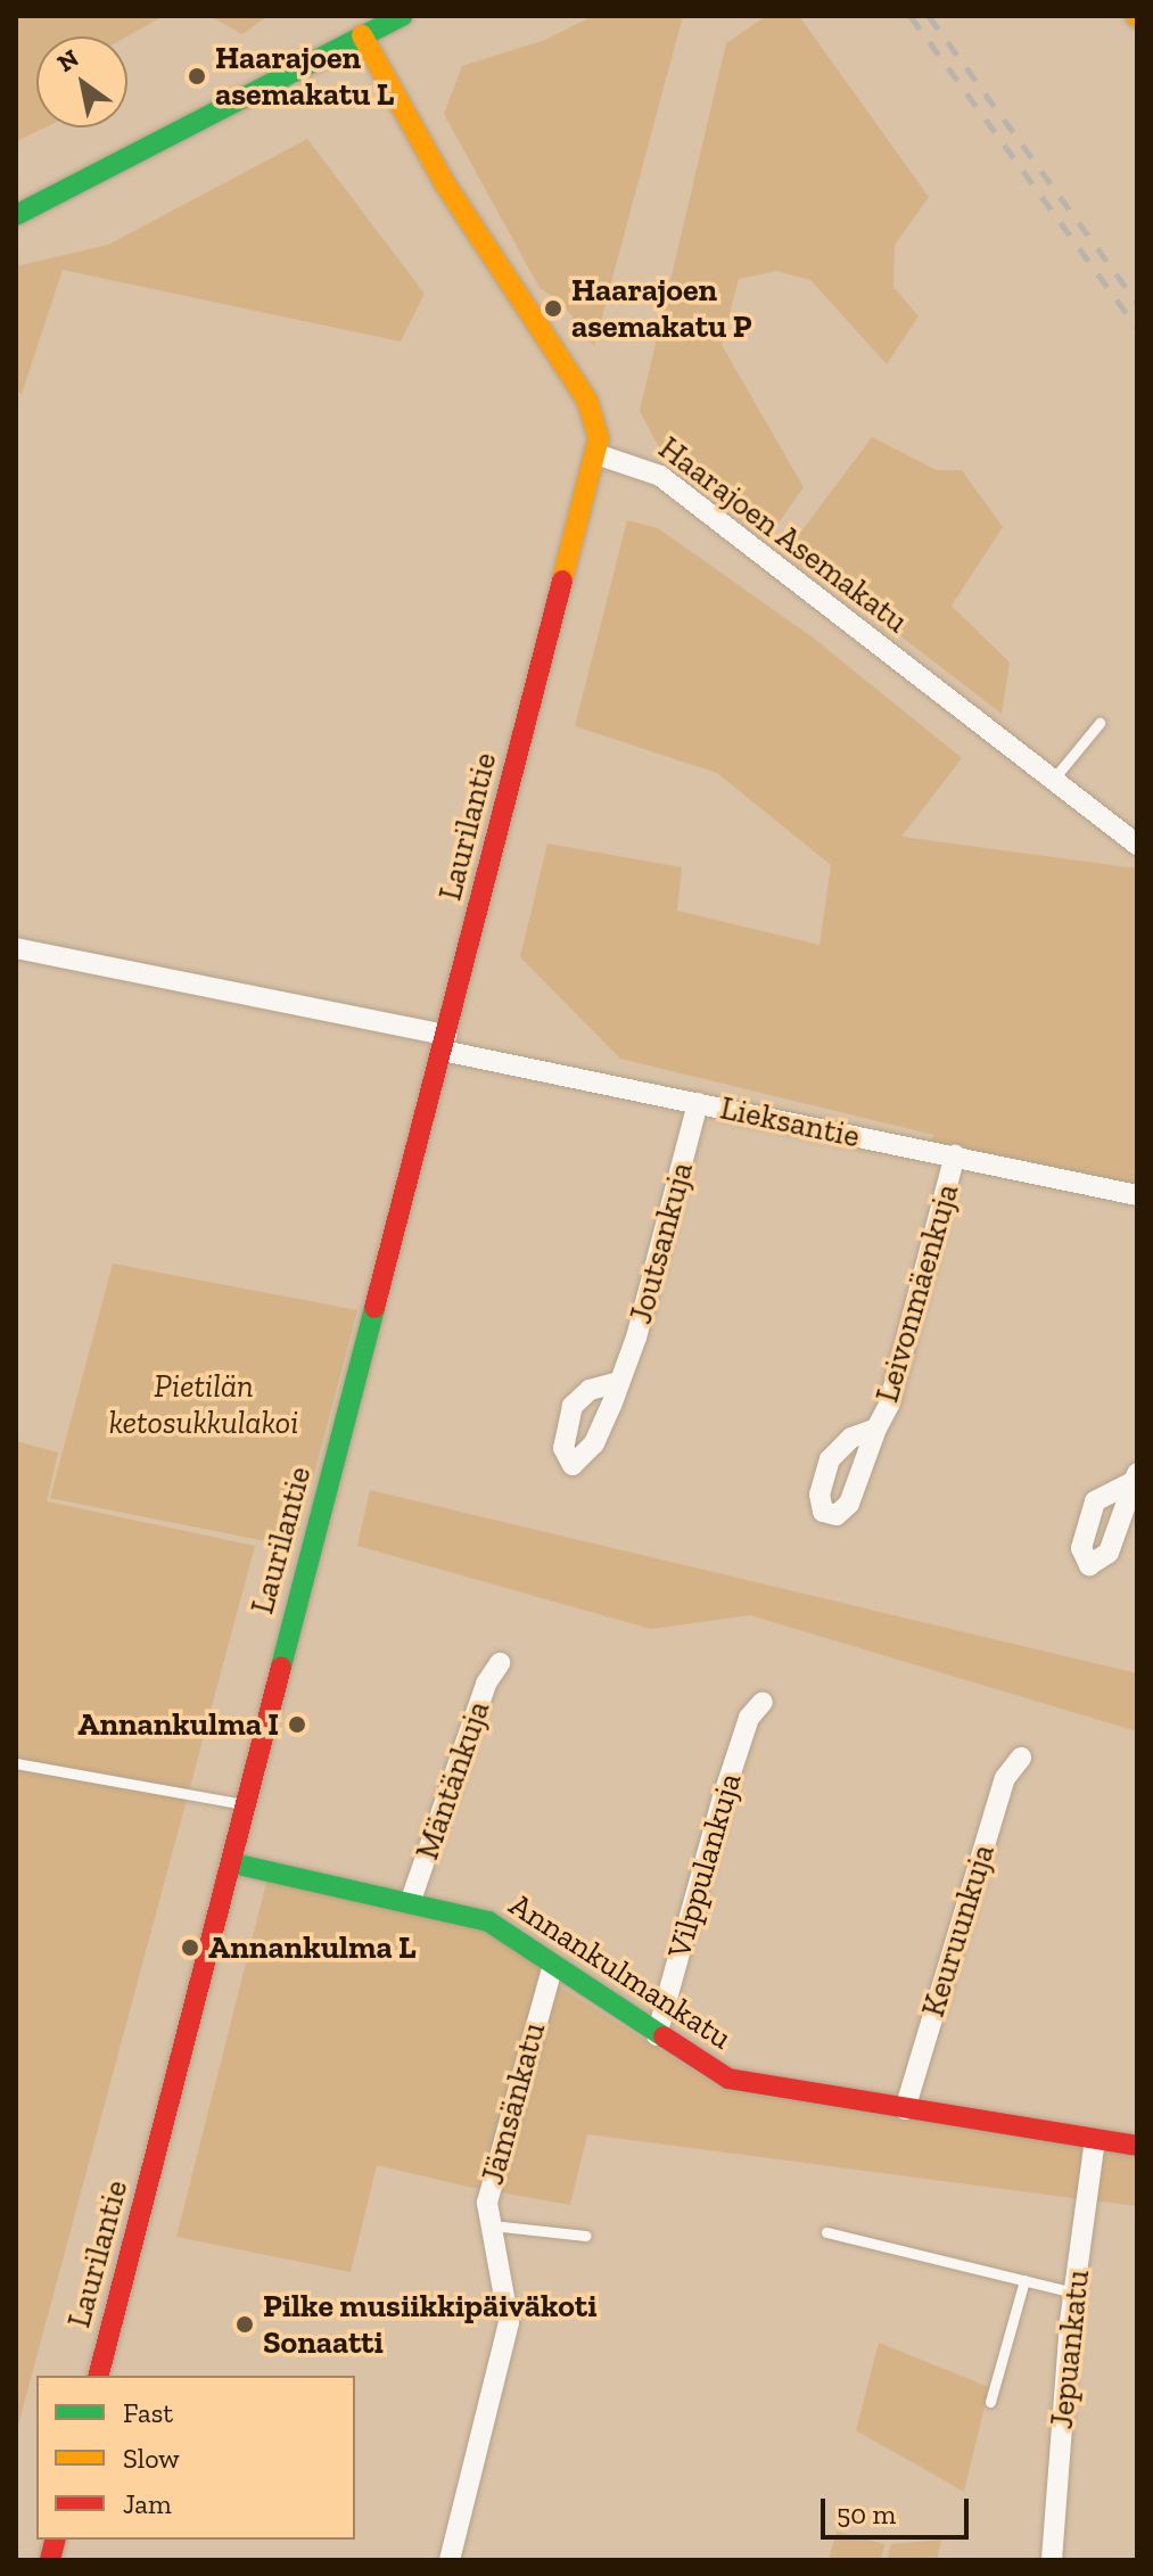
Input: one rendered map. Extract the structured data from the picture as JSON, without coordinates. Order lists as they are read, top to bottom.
{
  "streets": {
    "street": [
      "Haarajoen Asemakatu",
      "Laurilantie",
      "Lieksantie",
      "Joutsankuja",
      "Leivonmäenkuja",
      "Mäntänkuja",
      "Vilppulankuja",
      "Keuruunkuja",
      "Annankulmankatu",
      "Jämsänkatu",
      "Jepuankatu"
    ]
  },
  "crossings": [
    ["Haarajoen Asemakatu", "Laurilantie"],
    ["Laurilantie", "Lieksantie"],
    ["Laurilantie", "Annankulmankatu"],
    ["Lieksantie", "Joutsankuja"],
    ["Lieksantie", "Leivonmäenkuja"],
    ["Mäntänkuja", "Annankulmankatu"],
    ["Vilppulankuja", "Annankulmankatu"],
    ["Keuruunkuja", "Annankulmankatu"],
    ["Annankulmankatu", "Jämsänkatu"],
    ["Annankulmankatu", "Jepuankatu"]
  ],
  "parks": ["Pietilän ketosukkulakoi"],
  "places": [
    "Haarajoen asemakatu L",
    "Haarajoen asemakatu P",
    "Annankulma I",
    "Annankulma L",
    "Pilke musiikkipäiväkoti Sonaatti"
  ],
  "legend": ["Fast", "Slow", "Jam"],
  "scale_bar": "50 m",
  "north": "top left"
}
